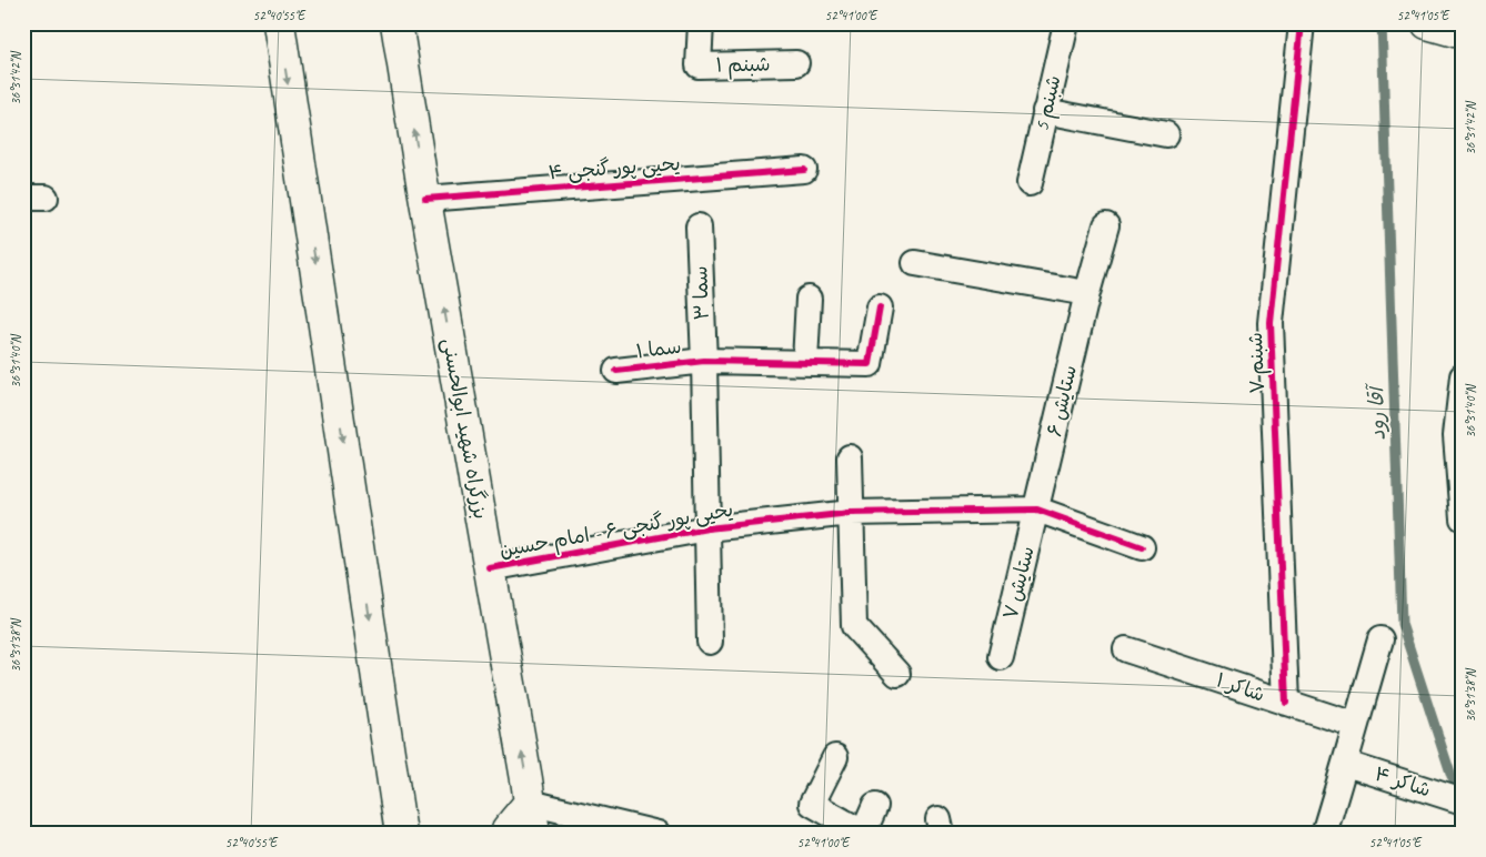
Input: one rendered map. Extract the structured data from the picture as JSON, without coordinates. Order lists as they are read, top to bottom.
{
  "streets": {
    "main road": ["بزرگراه شهید ابوالحسنی"],
    "street": [
      "شبنم ۱",
      "شبنم 5",
      "یحیی پور گنجی ۴",
      "سما ۳",
      "سما ۱",
      "شبنم ۷",
      "ستایش ۶",
      "یحیی پور گنجی ۶ - امام حسین",
      "ستایش ۷",
      "شاکر ۱",
      "شاکر ۴"
    ]
  },
  "crossings": [
    ["یحیی پور گنجی ۴", "بزرگراه شهید ابوالحسنی"],
    ["سما ۳", "سما ۱"],
    ["سما ۳", "یحیی پور گنجی ۶ - امام حسین"],
    ["شبنم ۷", "شاکر ۱"],
    ["ستایش ۶", "یحیی پور گنجی ۶ - امام حسین"],
    ["ستایش ۶", "ستایش ۷"],
    ["بزرگراه شهید ابوالحسنی", "یحیی پور گنجی ۶ - امام حسین"],
    ["یحیی پور گنجی ۶ - امام حسین", "ستایش ۷"]
  ],
  "water": ["آقا رود"],
  "coordinates": [
    "52°40'55\"E",
    "52°41'00\"E",
    "52°41'05\"E",
    "36°31'42\"N",
    "36°31'40\"N",
    "36°31'38\"N"
  ]
}
